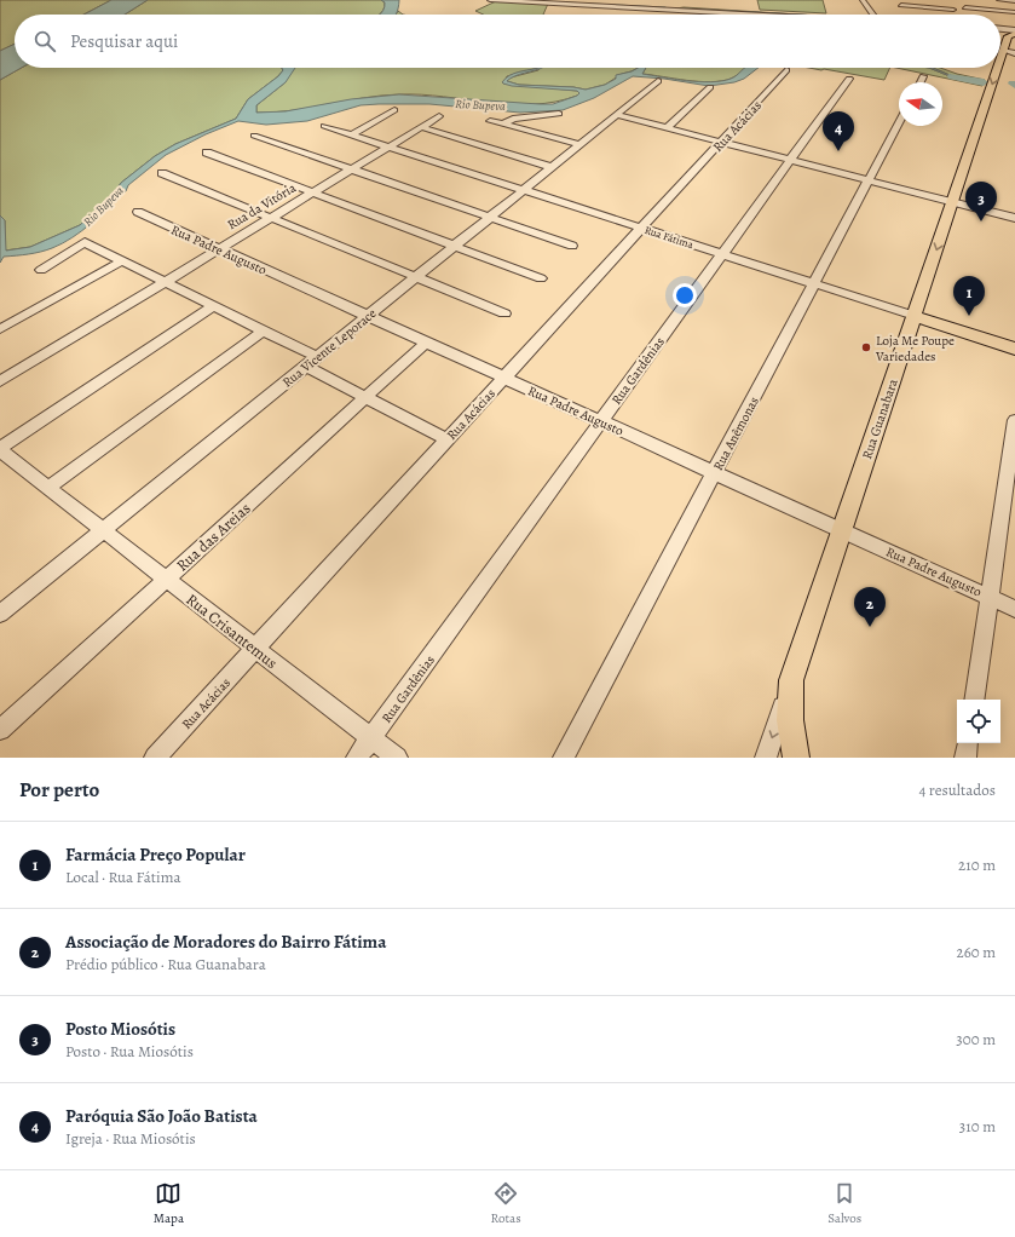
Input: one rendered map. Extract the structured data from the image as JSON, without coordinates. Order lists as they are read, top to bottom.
{
  "streets": {
    "main road": ["Rua Fátima", "Rua Guanabara"],
    "street": [
      "Rua Acácias",
      "Rua da Vitória",
      "Rua Padre Augusto",
      "Rua Vicente Leporace",
      "Rua Gardênias",
      "Rua Anêmonas",
      "Rua das Areias",
      "Rua Crisantemus"
    ]
  },
  "crossings": [
    ["Rua Acácias", "Rua Fátima"],
    ["Rua Acácias", "Rua Padre Augusto"],
    ["Rua Acácias", "Rua Crisantemus"],
    ["Rua da Vitória", "Rua Fátima"],
    ["Rua da Vitória", "Rua Padre Augusto"],
    ["Rua Fátima", "Rua Vicente Leporace"],
    ["Rua Fátima", "Rua Gardênias"],
    ["Rua Fátima", "Rua Guanabara"],
    ["Rua Fátima", "Rua Anêmonas"],
    ["Rua Padre Augusto", "Rua Vicente Leporace"],
    ["Rua Padre Augusto", "Rua Gardênias"],
    ["Rua Padre Augusto", "Rua Guanabara"],
    ["Rua Padre Augusto", "Rua Anêmonas"],
    ["Rua Padre Augusto", "Rua das Areias"],
    ["Rua Vicente Leporace", "Rua Crisantemus"],
    ["Rua Gardênias", "Rua Crisantemus"],
    ["Rua das Areias", "Rua Crisantemus"]
  ],
  "one_way": ["Rua Guanabara"],
  "water": ["Rio Bupeva"],
  "places": ["Loja Me Poupe Variedades"],
  "north": "left",
  "page": {
    "search": "Pesquisar aqui",
    "pins": [
      "4",
      "3",
      "1",
      "2"
    ],
    "heading": ["Por perto", "4 resultados"],
    "list": [
      {
        "mark": "1",
        "name": "Farmácia Preço Popular",
        "note": "Local · Rua Fátima",
        "value": "210 m"
      },
      {
        "mark": "2",
        "name": "Associação de Moradores do Bairro Fátima",
        "note": "Prédio público · Rua Guanabara",
        "value": "260 m"
      },
      {
        "mark": "3",
        "name": "Posto Miosótis",
        "note": "Posto · Rua Miosótis",
        "value": "300 m"
      },
      {
        "mark": "4",
        "name": "Paróquia São João Batista",
        "note": "Igreja · Rua Miosótis",
        "value": "310 m"
      }
    ],
    "nav": ["Mapa", "Rotas", "Salvos"]
  }
}
